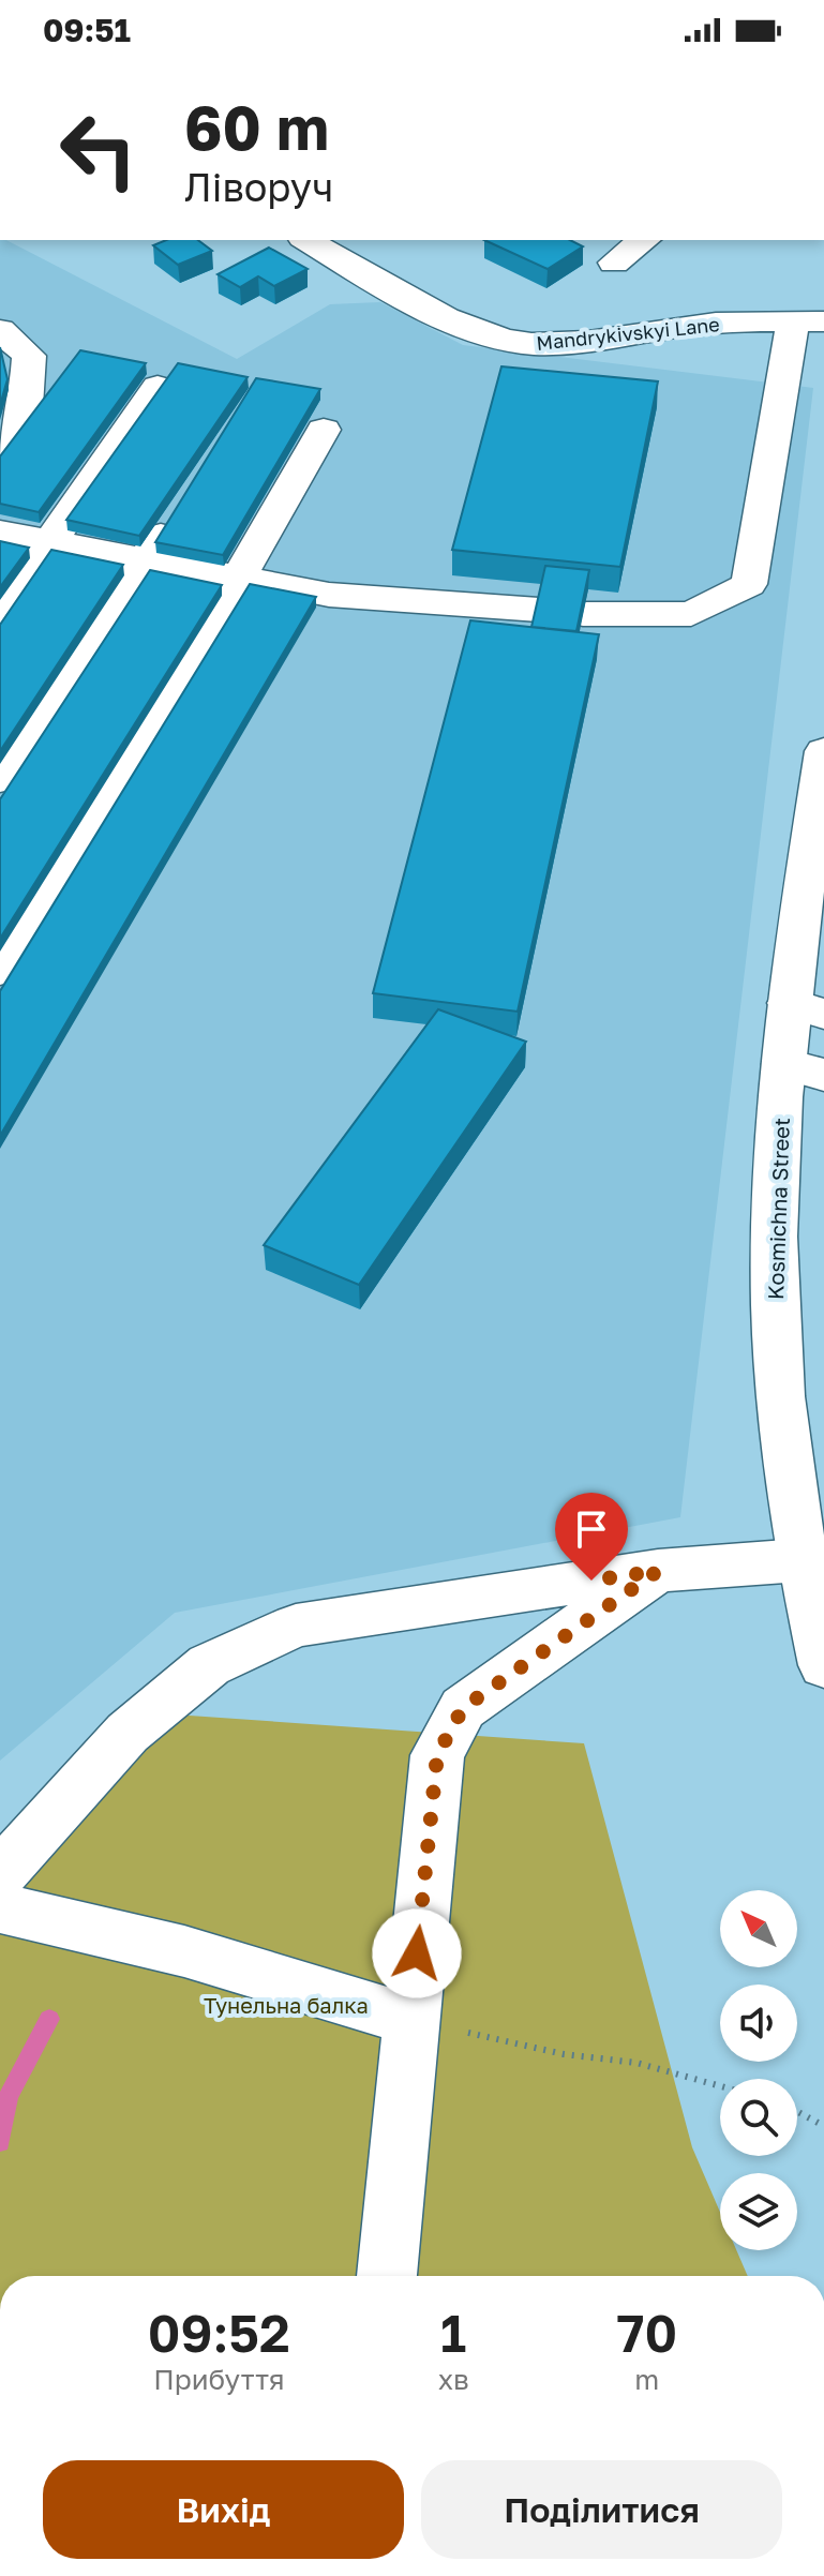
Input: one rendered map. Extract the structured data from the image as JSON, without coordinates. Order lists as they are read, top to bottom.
{
  "streets": {
    "main road": ["Mandrykivskyi Lane", "Kosmichna Street"]
  },
  "parks": ["Тунельна балка"],
  "north": "top left",
  "page": {
    "status": "09:51",
    "turn": ["60 m", "Ліворуч"],
    "eta": [
      "09:52",
      "Прибуття",
      "1",
      "хв",
      "70",
      "m"
    ],
    "buttons": ["Вихід", "Поділитися"]
  }
}
